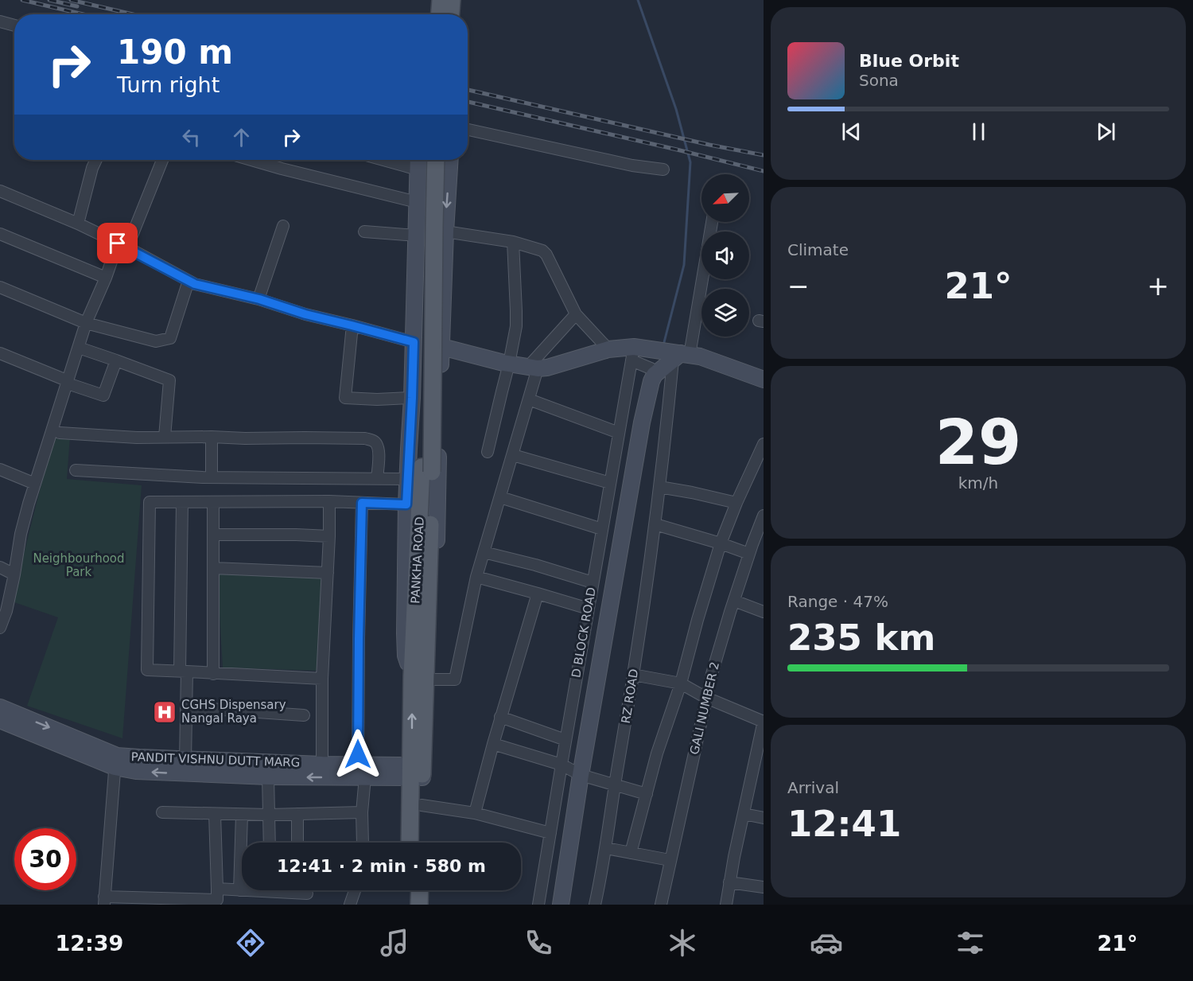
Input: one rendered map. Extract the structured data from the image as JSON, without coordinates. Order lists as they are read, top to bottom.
{
  "streets": {
    "main road": ["PANKHA ROAD"],
    "street": [
      "D BLOCK ROAD",
      "RZ ROAD",
      "GALI NUMBER 2",
      "PANDIT VISHNU DUTT MARG"
    ]
  },
  "crossings": [
    ["PANKHA ROAD", "PANDIT VISHNU DUTT MARG"]
  ],
  "parks": ["Neighbourhood Park"],
  "places": {
    "hospital": ["CGHS Dispensary Nangal Raya"]
  },
  "north": "bottom left",
  "page": {
    "turn": ["190 m", "Turn right"],
    "song": ["Blue Orbit", "Sona"],
    "tile": [
      "Climate",
      ["29", "km/h"],
      ["Range · 47%", "235 km"],
      ["Arrival", "12:41"]
    ],
    "heat": ["−", "21°", "+"],
    "limit": "30",
    "trip": "12:41 · 2 min · 580 m",
    "tabs": ["12:39", "21°"]
  }
}
